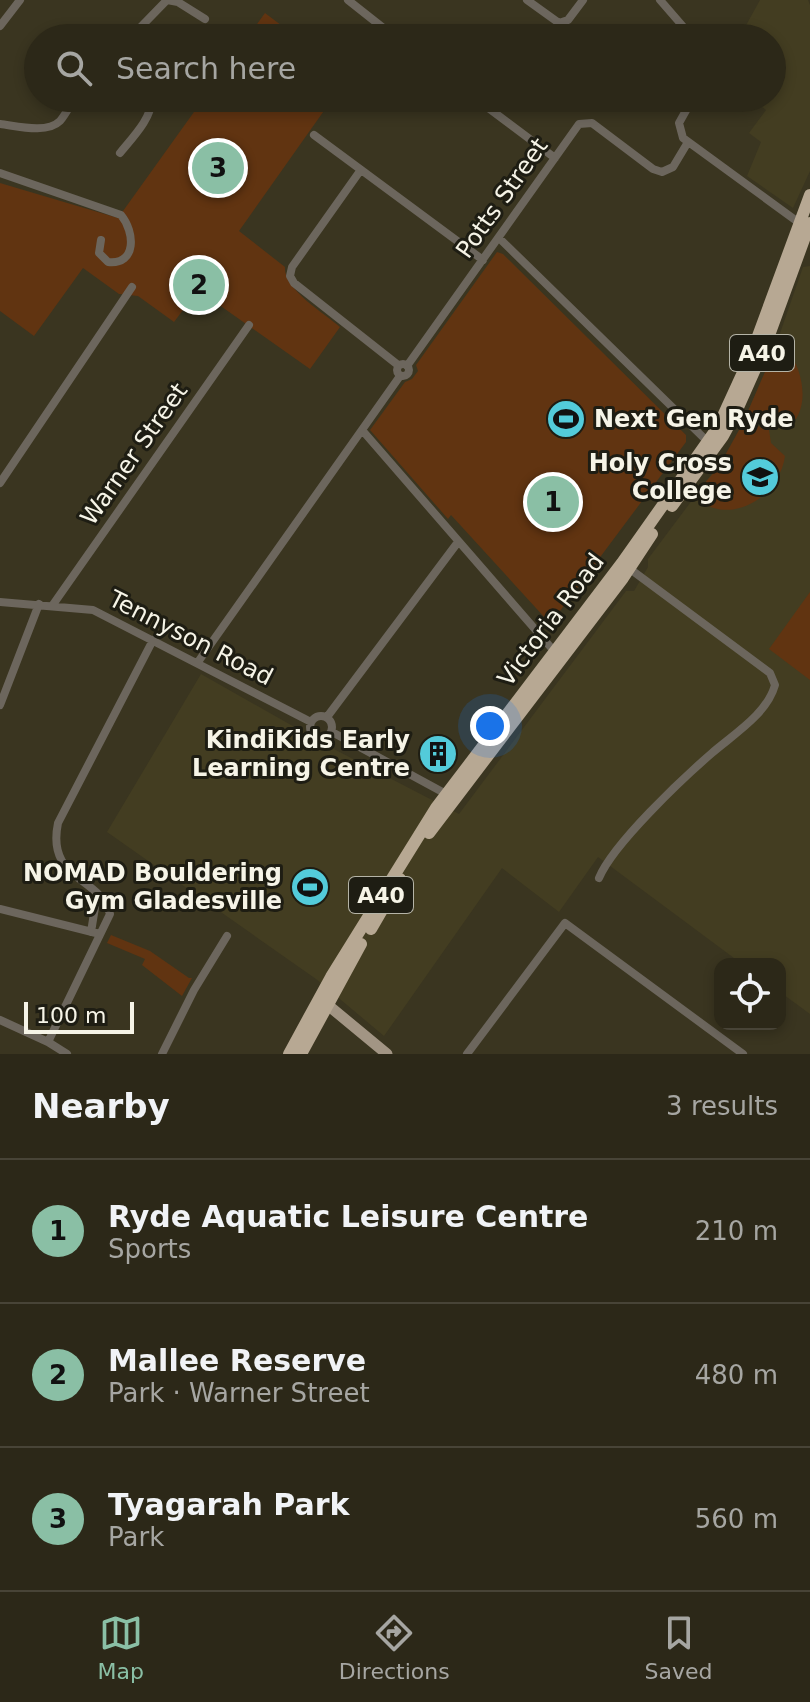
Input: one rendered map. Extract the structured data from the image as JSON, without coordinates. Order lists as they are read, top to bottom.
{
  "streets": {
    "highway": ["A40", "Victoria Road"],
    "street": ["Potts Street", "Warner Street", "Tennyson Road"]
  },
  "crossings": [
    ["Warner Street", "Tennyson Road"]
  ],
  "places": {
    "sports": ["Next Gen Ryde", "NOMAD Bouldering Gym Gladesville"],
    "school or university": ["Holy Cross College"],
    "building": ["KindiKids Early Learning Centre"]
  },
  "scale_bar": "100 m",
  "page": {
    "search": "Search here",
    "pins": ["3", "2", "1"],
    "scale": "100 m",
    "heading": ["Nearby", "3 results"],
    "list": [
      {
        "mark": "1",
        "name": "Ryde Aquatic Leisure Centre",
        "note": "Sports",
        "value": "210 m"
      },
      {
        "mark": "2",
        "name": "Mallee Reserve",
        "note": "Park · Warner Street",
        "value": "480 m"
      },
      {
        "mark": "3",
        "name": "Tyagarah Park",
        "note": "Park",
        "value": "560 m"
      }
    ],
    "nav": ["Map", "Directions", "Saved"]
  }
}
